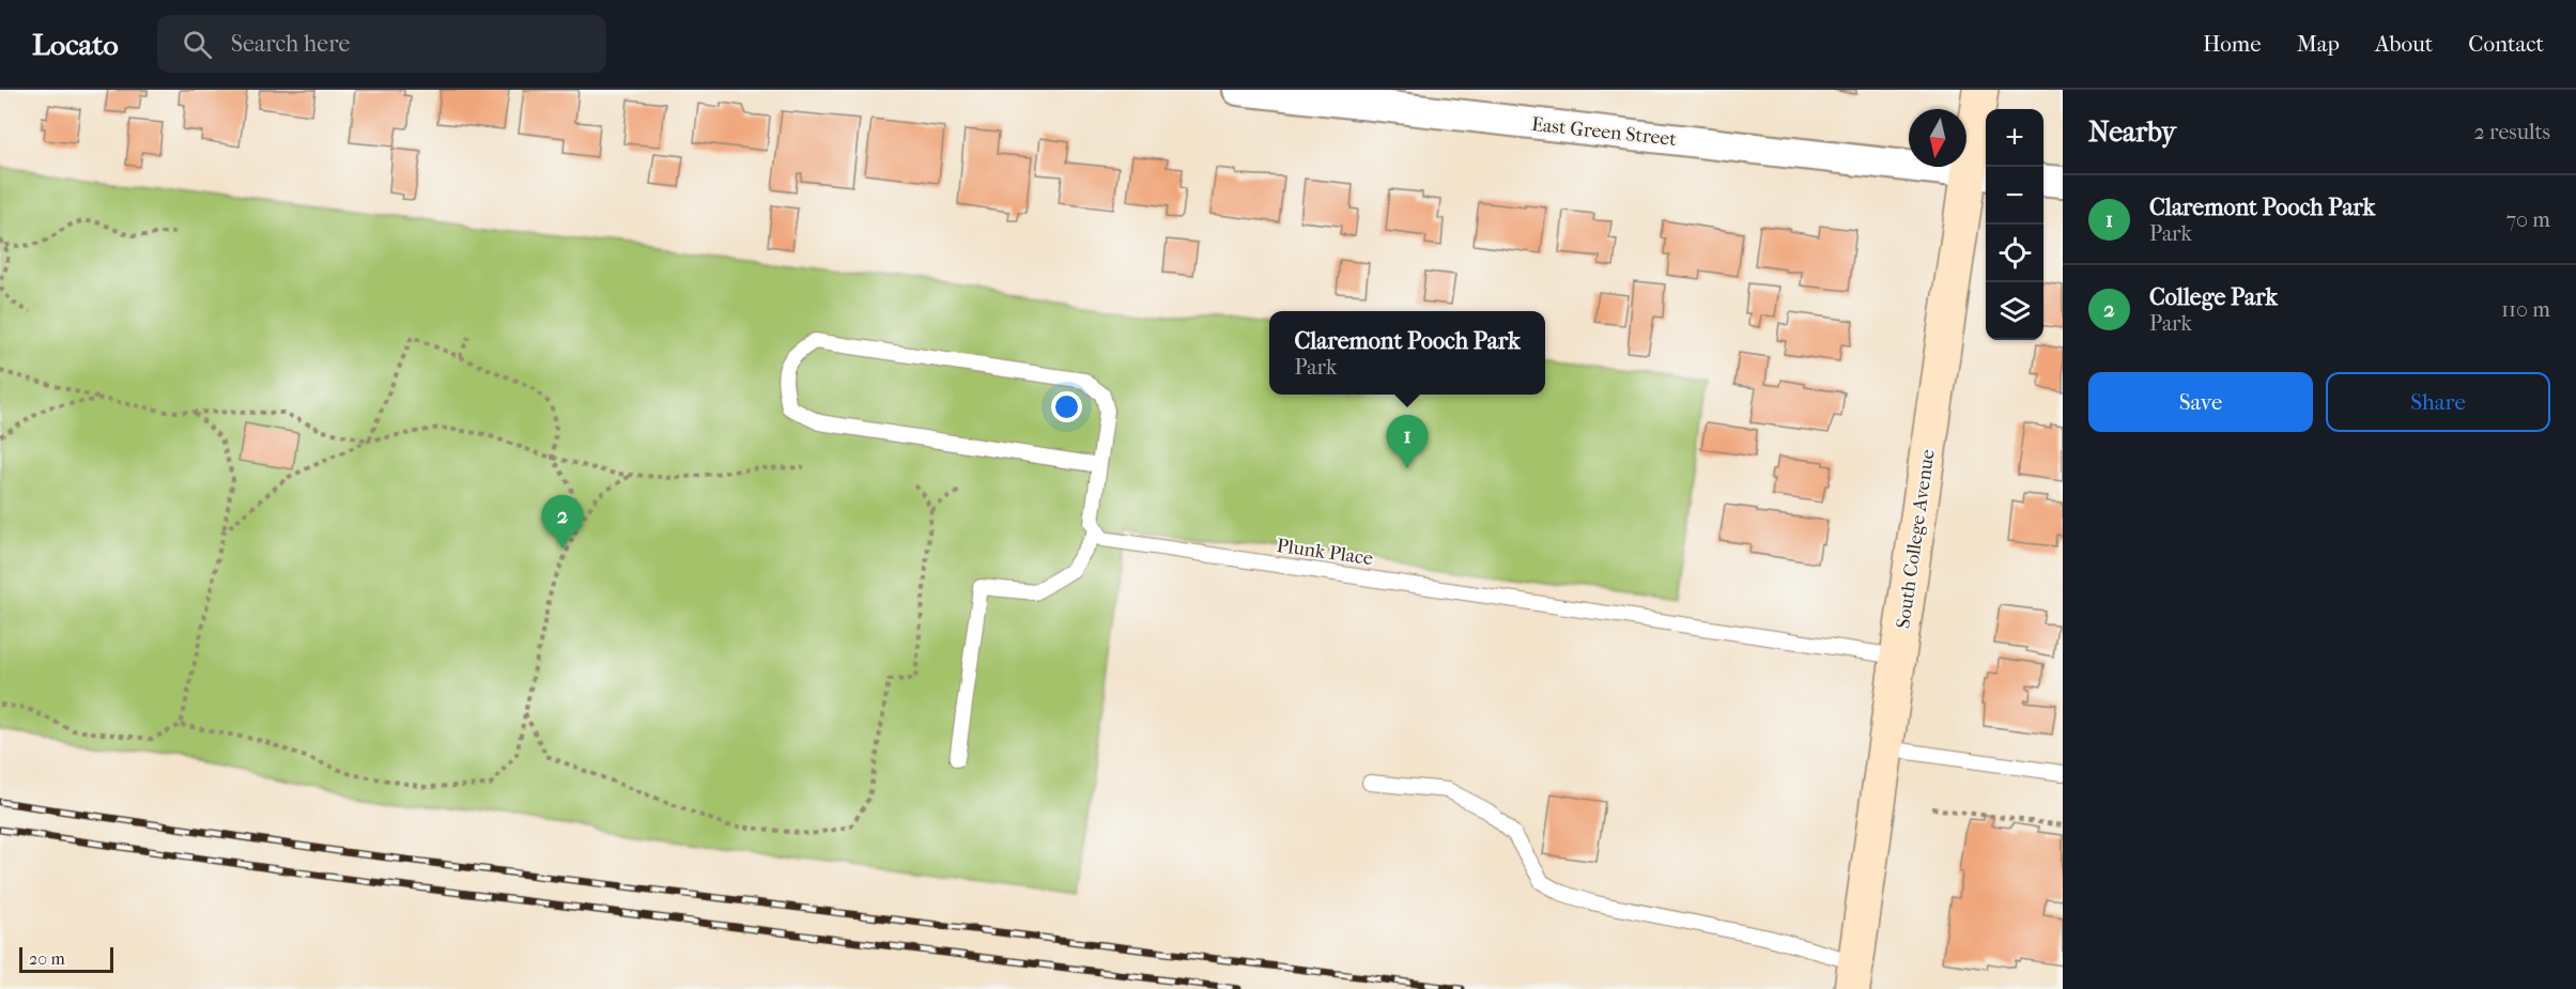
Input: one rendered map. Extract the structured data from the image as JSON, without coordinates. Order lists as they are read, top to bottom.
{
  "streets": {
    "street": ["East Green Street", "South College Avenue"],
    "lane": ["Plunk Place"]
  },
  "crossings": [
    ["East Green Street", "South College Avenue"],
    ["South College Avenue", "Plunk Place"]
  ],
  "scale_bar": "20 m",
  "north": "bottom",
  "page": {
    "header": "Locato",
    "search": "Search here",
    "nav": [
      "Home",
      "Map",
      "About",
      "Contact"
    ],
    "heading": ["Nearby", "2 results"],
    "map_buttons": ["+", "−"],
    "list": [
      {
        "mark": "1",
        "name": "Claremont Pooch Park",
        "note": "Park",
        "value": "70 m"
      },
      {
        "mark": "2",
        "name": "College Park",
        "note": "Park",
        "value": "110 m"
      }
    ],
    "popup": ["Claremont Pooch Park", "Park"],
    "buttons": ["Save", "Share"],
    "pins": ["1", "2"],
    "scale": "20 m"
  }
}
